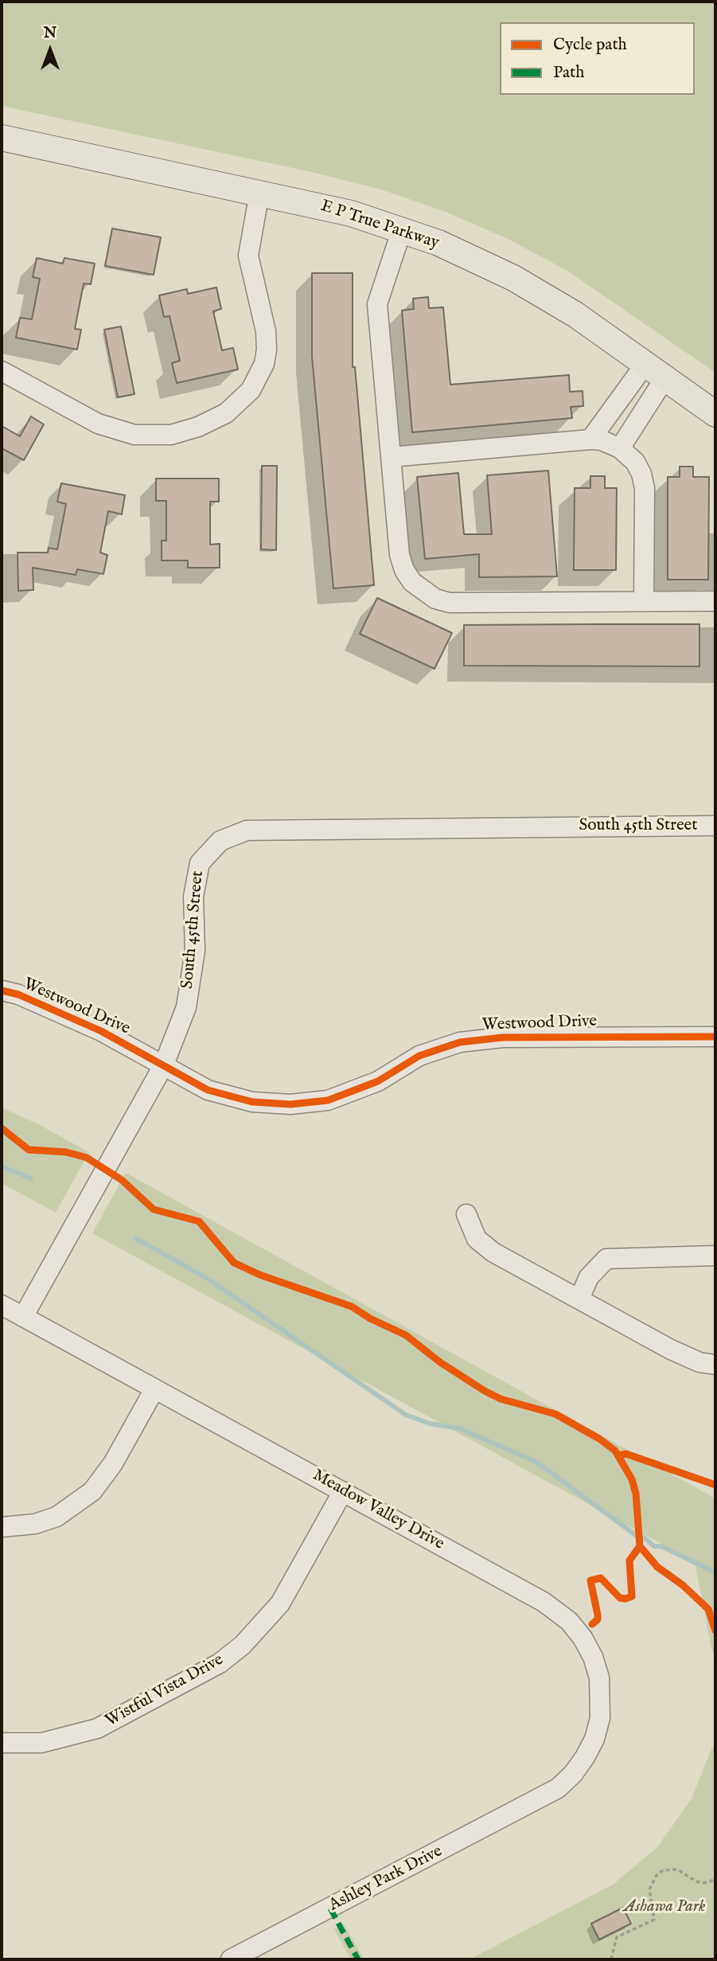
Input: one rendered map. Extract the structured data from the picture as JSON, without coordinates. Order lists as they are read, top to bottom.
{
  "streets": {
    "main road": ["E P True Parkway"],
    "street": [
      "South 45th Street",
      "Westwood Drive",
      "Meadow Valley Drive",
      "Wistful Vista Drive",
      "Ashley Park Drive"
    ]
  },
  "crossings": [
    ["South 45th Street", "Westwood Drive"],
    ["South 45th Street", "Meadow Valley Drive"],
    ["Meadow Valley Drive", "Wistful Vista Drive"],
    ["Meadow Valley Drive", "Ashley Park Drive"]
  ],
  "parks": ["Ashawa Park"],
  "legend": ["Cycle path", "Path"],
  "north": "top"
}
